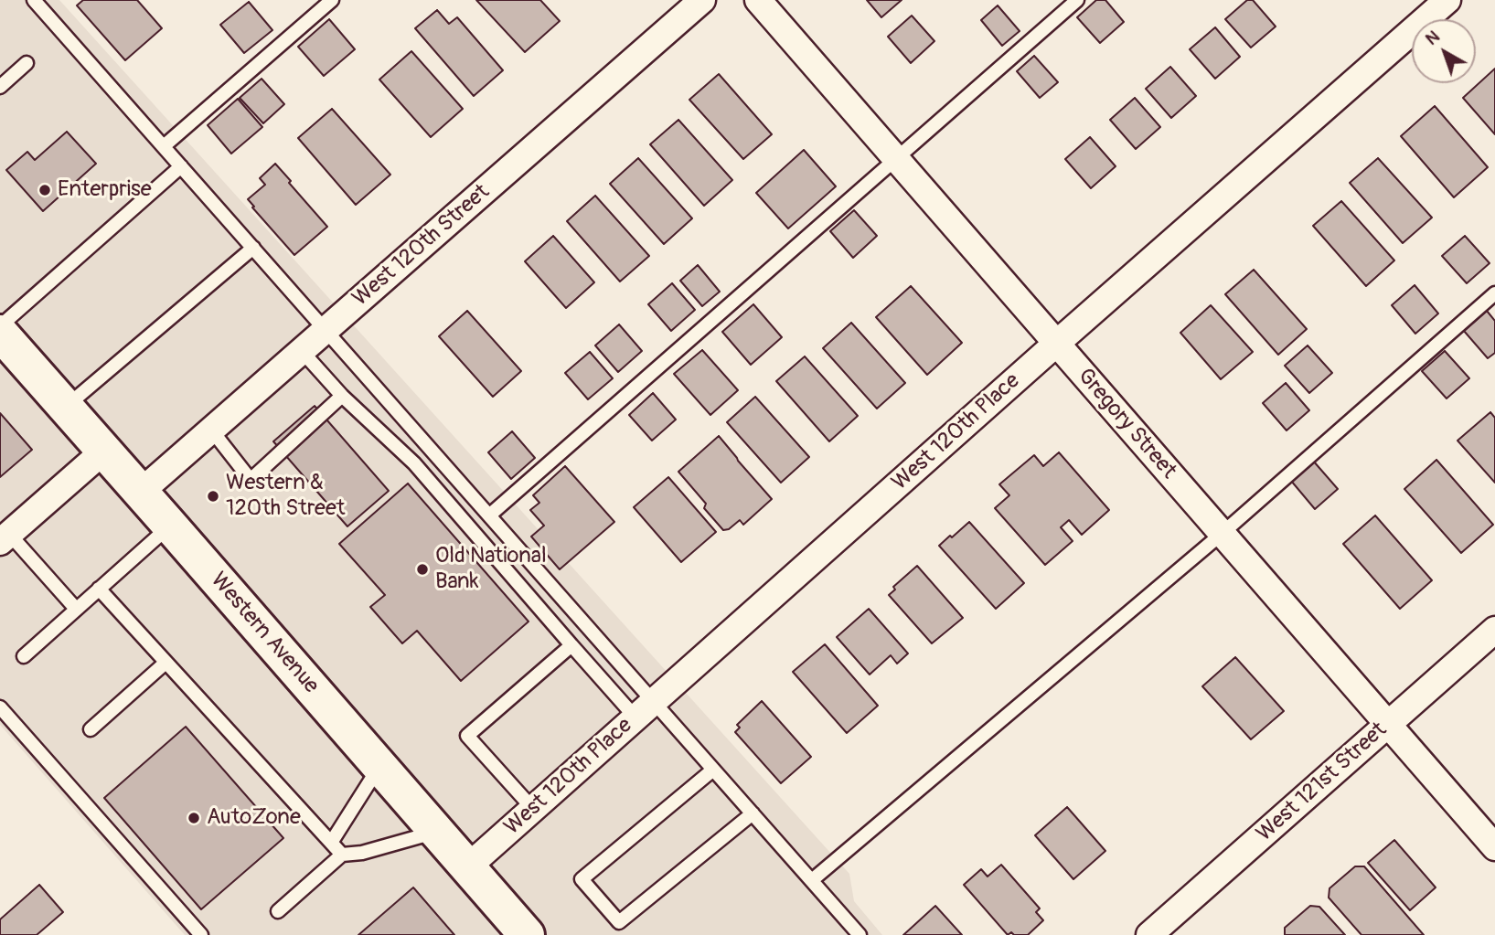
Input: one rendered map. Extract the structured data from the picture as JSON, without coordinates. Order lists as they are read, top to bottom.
{
  "streets": {
    "main road": ["Western Avenue"],
    "street": [
      "West 120th Street",
      "Gregory Street",
      "West 120th Place",
      "West 121st Street"
    ]
  },
  "crossings": [
    ["West 120th Street", "Western Avenue"],
    ["Gregory Street", "West 120th Place"],
    ["Gregory Street", "West 121st Street"],
    ["West 120th Place", "Western Avenue"]
  ],
  "places": [
    "Enterprise",
    "Western & 120th Street",
    "Old National Bank",
    "AutoZone"
  ],
  "north": "top left"
}
